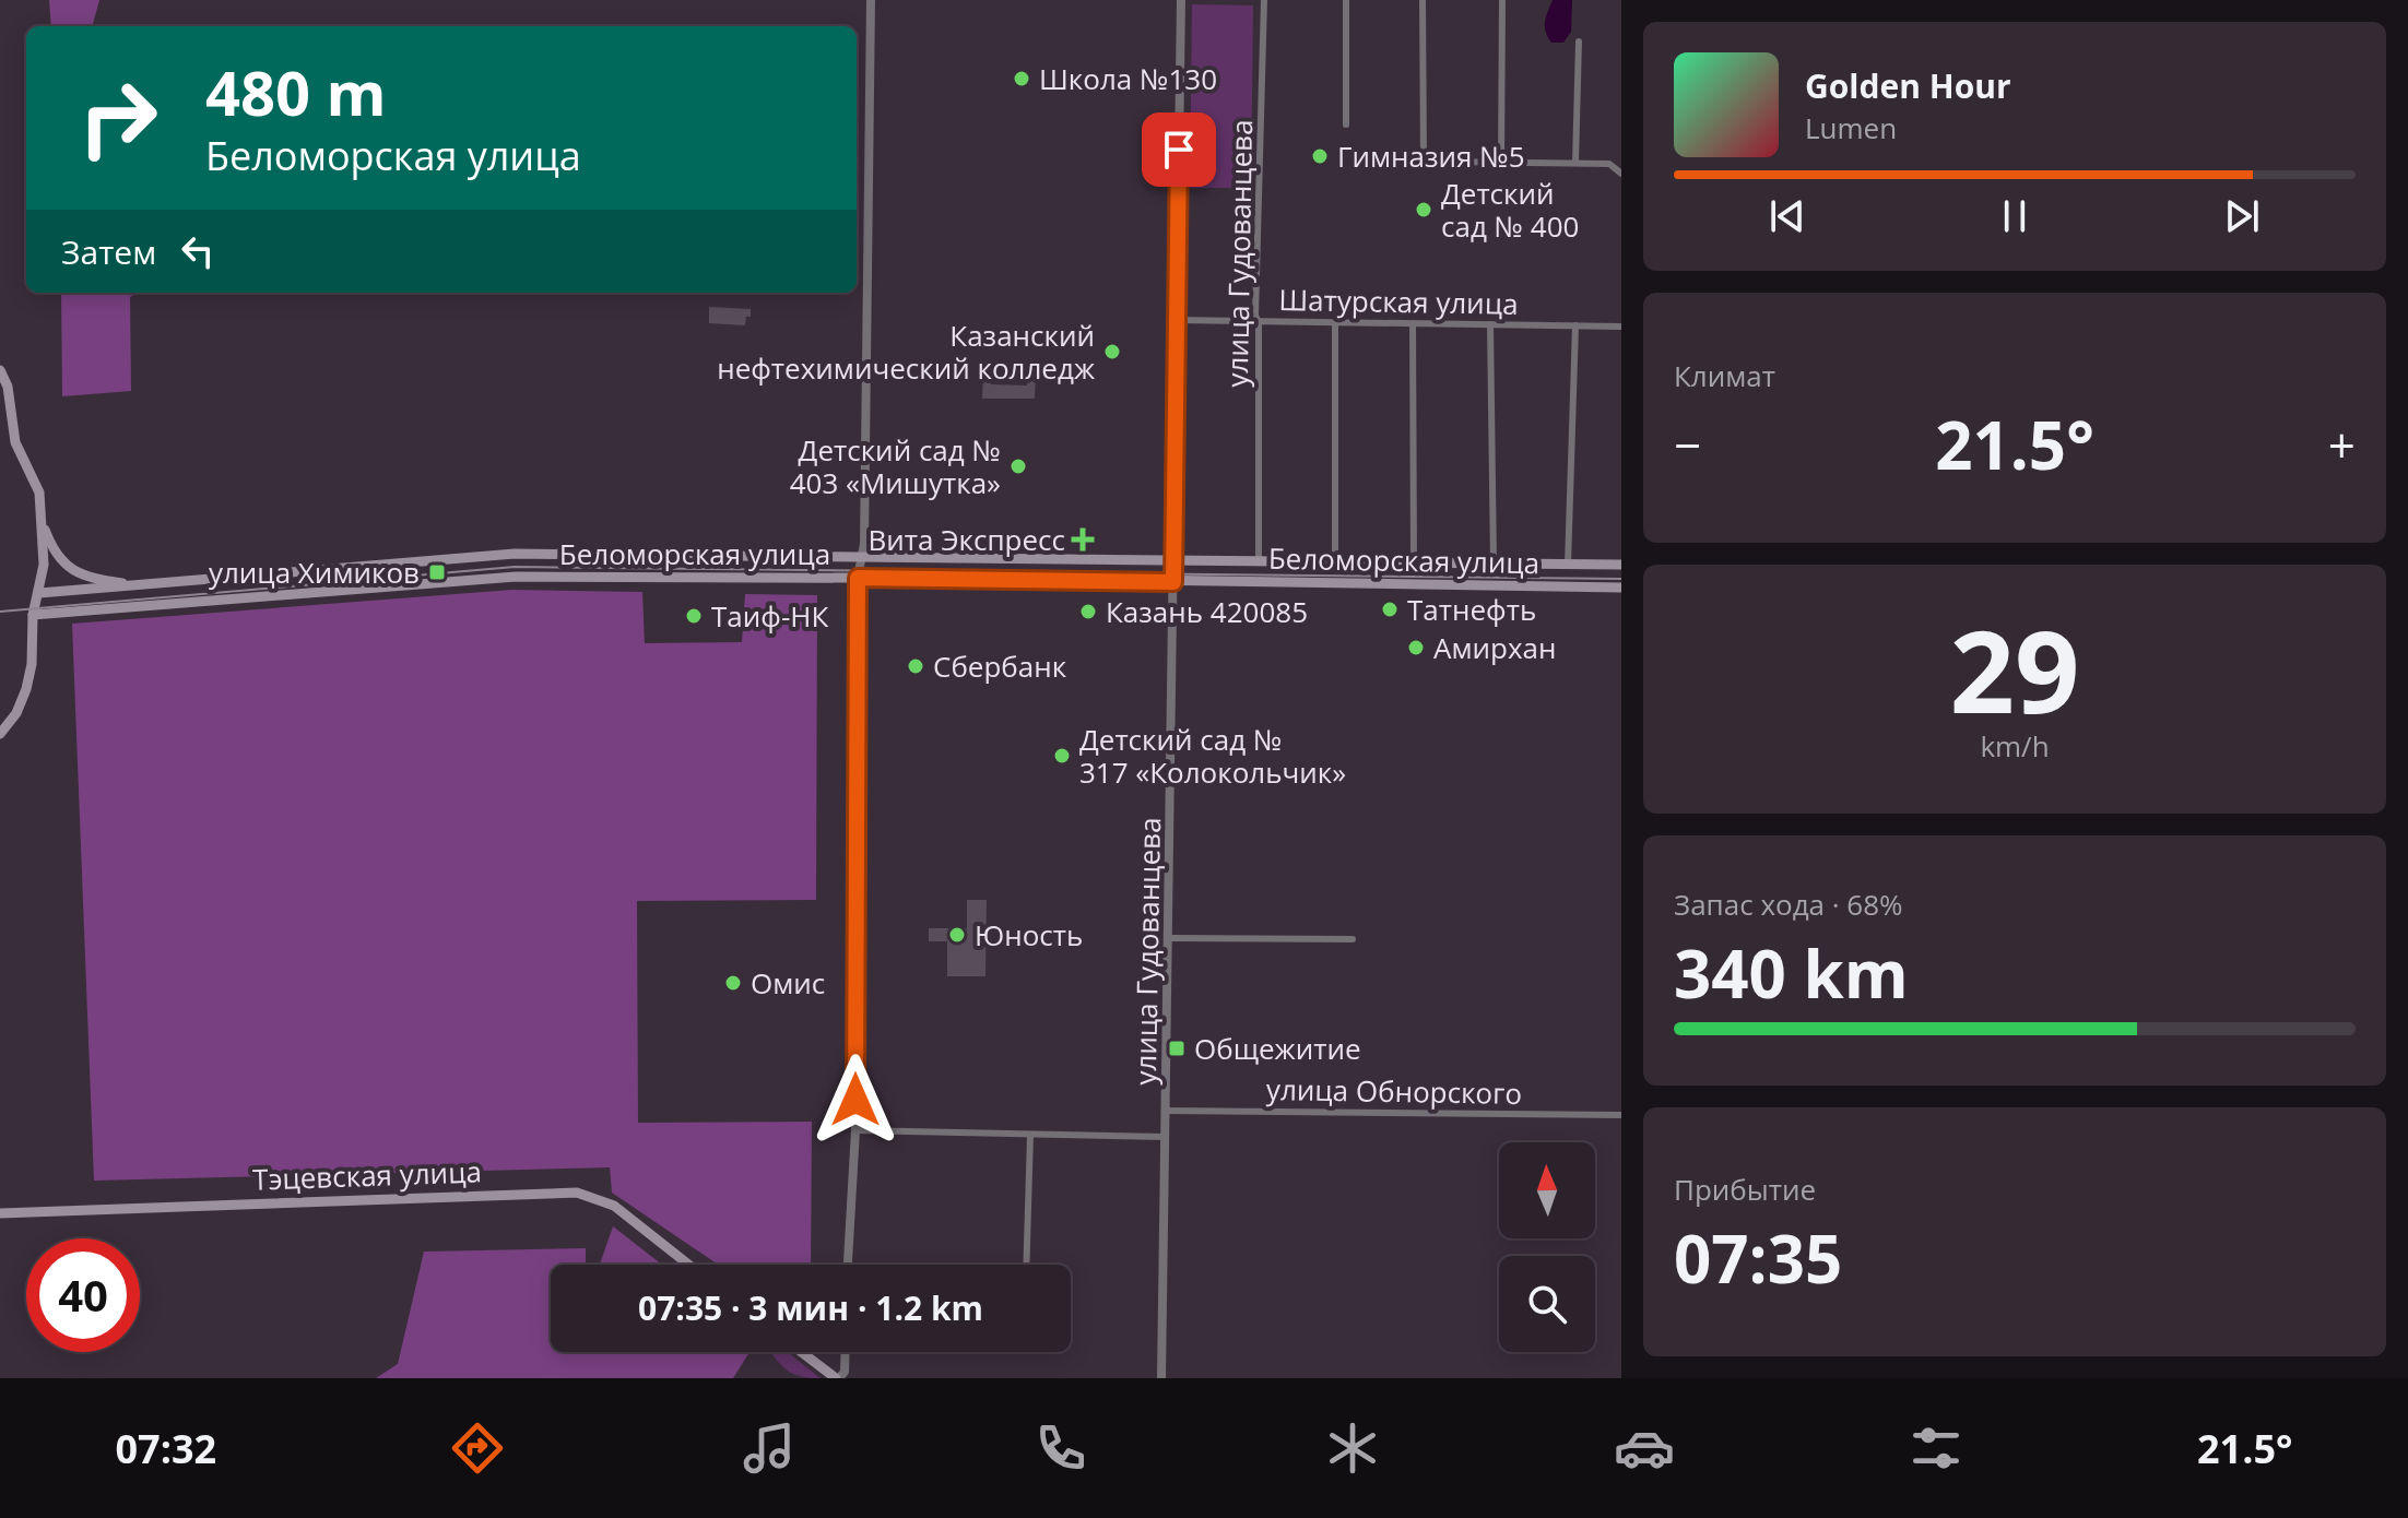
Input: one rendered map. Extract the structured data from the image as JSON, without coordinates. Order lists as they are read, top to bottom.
{
  "streets": {
    "main road": ["Беломорская улица", "Тэцевская улица"],
    "street": ["улица Гудованцева", "Шатурская улица", "улица Обнорского"]
  },
  "crossings": [
    ["улица Гудованцева", "Шатурская улица"],
    ["улица Гудованцева", "Беломорская улица"],
    ["улица Гудованцева", "улица Обнорского"]
  ],
  "places": {
    "other": [
      "Школа №130",
      "Гимназия №5",
      "Детский сад № 400",
      "Казанский нефтехимический колледж",
      "Детский сад № 403 «Мишутка»",
      "Татнефть",
      "Казань 420085",
      "Таиф-НК",
      "Амирхан",
      "Сбербанк",
      "Детский сад № 317 «Колокольчик»",
      "Юность",
      "Омис"
    ],
    "health": ["Вита Экспресс"],
    "transit": ["улица Химиков", "Общежитие"]
  },
  "north": "top",
  "page": {
    "turn": ["480 m", "Беломорская улица"],
    "song": ["Golden Hour", "Lumen"],
    "then": "Затем",
    "tile": [
      "Климат",
      ["29", "km/h"],
      ["Запас хода · 68%", "340 km"],
      ["Прибытие", "07:35"]
    ],
    "heat": ["−", "21.5°", "+"],
    "limit": "40",
    "trip": "07:35 · 3 мин · 1.2 km",
    "tabs": ["07:32", "21.5°"]
  }
}
